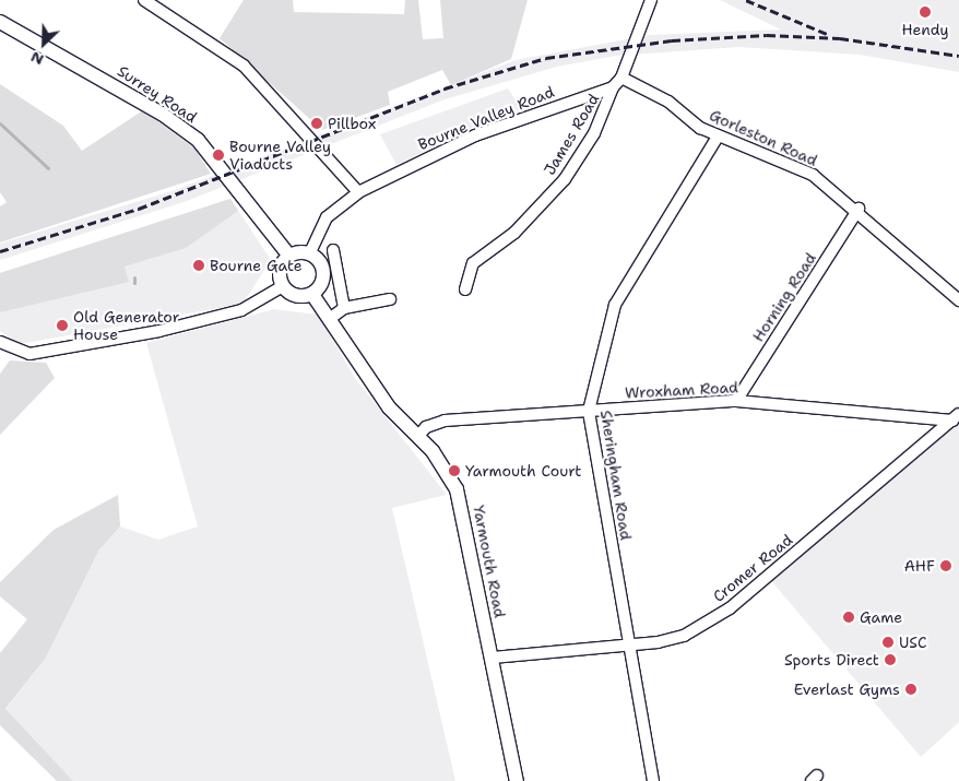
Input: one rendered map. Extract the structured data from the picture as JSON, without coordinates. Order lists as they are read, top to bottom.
{
  "streets": {
    "street": [
      "Surrey Road",
      "Bourne Valley Road",
      "James Road",
      "Gorleston Road",
      "Horning Road",
      "Wroxham Road",
      "Sheringham Road",
      "Yarmouth Road",
      "Cromer Road"
    ]
  },
  "crossings": [
    ["Surrey Road", "Bourne Valley Road"],
    ["Surrey Road", "Yarmouth Road"],
    ["Bourne Valley Road", "James Road"],
    ["Bourne Valley Road", "Gorleston Road"],
    ["Bourne Valley Road", "Yarmouth Road"],
    ["Gorleston Road", "Horning Road"],
    ["Gorleston Road", "Sheringham Road"],
    ["Horning Road", "Wroxham Road"],
    ["Wroxham Road", "Sheringham Road"],
    ["Wroxham Road", "Yarmouth Road"],
    ["Wroxham Road", "Cromer Road"],
    ["Sheringham Road", "Cromer Road"],
    ["Yarmouth Road", "Cromer Road"]
  ],
  "places": [
    "Hendy",
    "Pillbox",
    "Bourne Valley Viaducts",
    "Bourne Gate",
    "Old Generator House",
    "Yarmouth Court",
    "AHF",
    "Game",
    "USC",
    "Sports Direct",
    "Everlast Gyms"
  ],
  "north": "bottom left"
}
